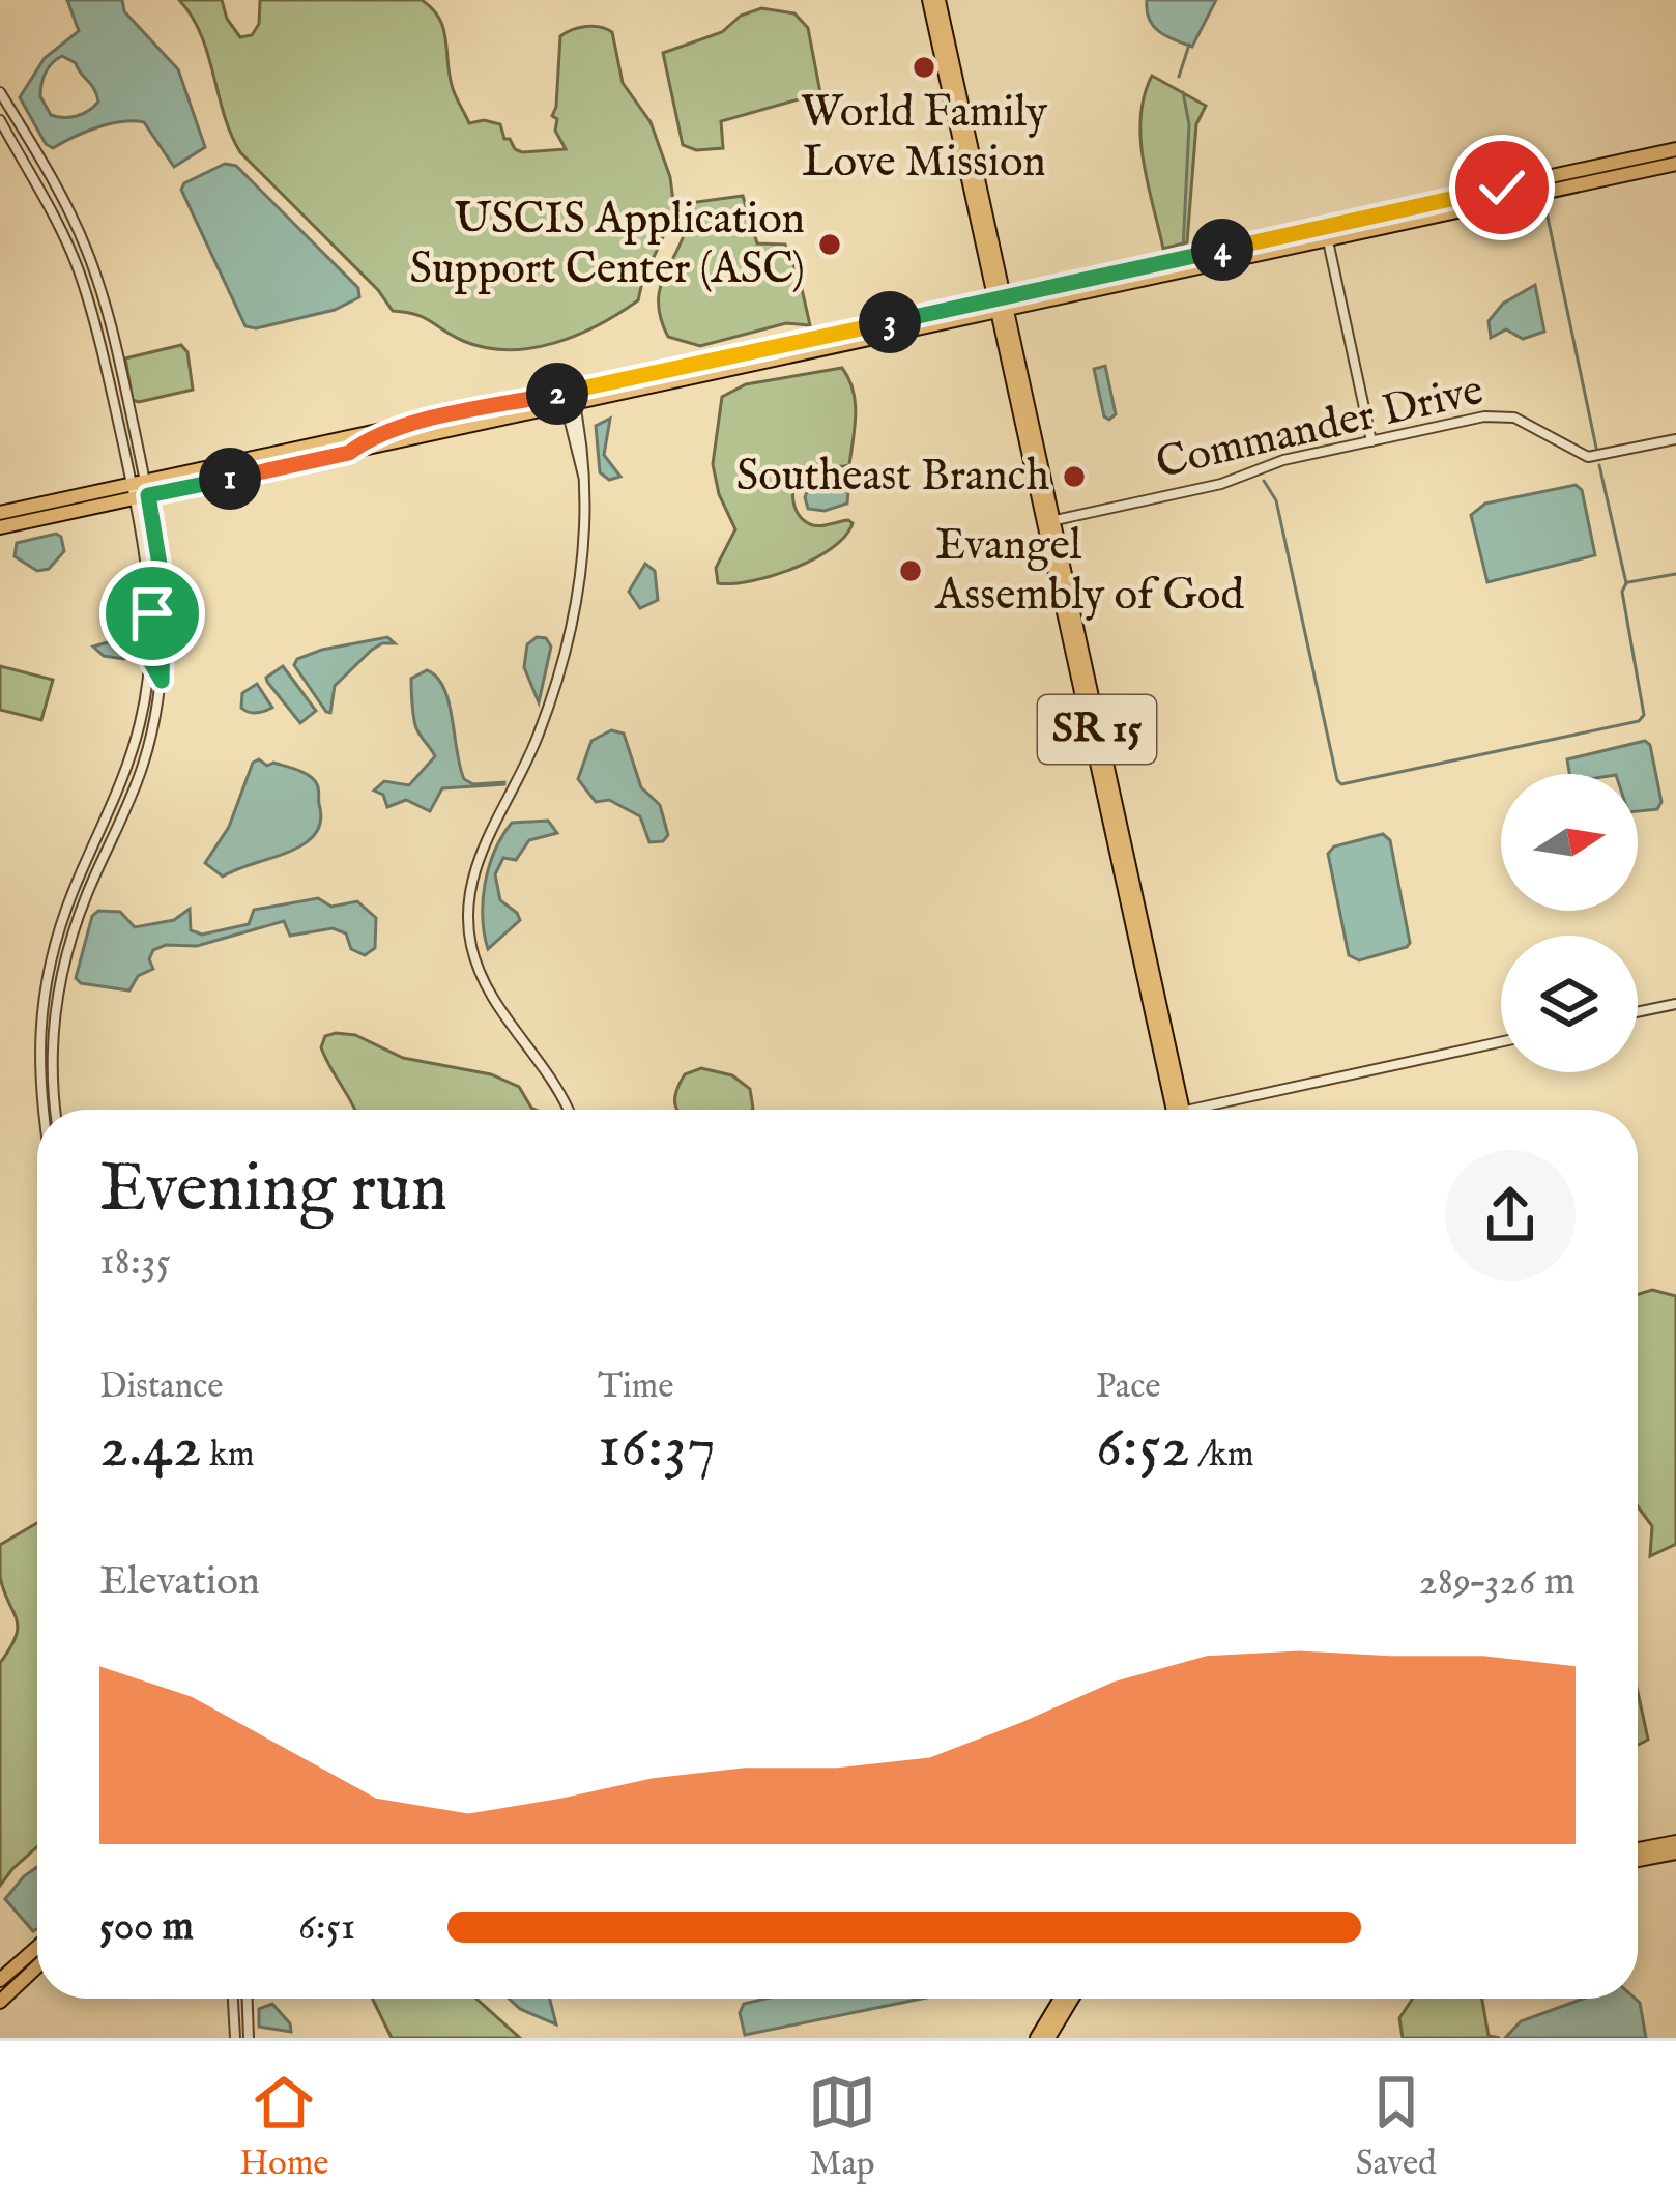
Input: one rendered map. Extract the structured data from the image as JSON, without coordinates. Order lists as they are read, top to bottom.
{
  "streets": {
    "main road": ["SR 15"],
    "street": ["Commander Drive"]
  },
  "crossings": [
    ["Commander Drive", "SR 15"]
  ],
  "places": [
    "World Family Love Mission",
    "USCIS Application Support Center (ASC)",
    "Southeast Branch",
    "Evangel Assembly of God"
  ],
  "north": "right",
  "page": {
    "pins": [
      "4",
      "3",
      "2",
      "1"
    ],
    "heading": ["Evening run", "18:35"],
    "stats": [
      ["Distance", "2.42 km"],
      ["Time", "16:37"],
      ["Pace", "6:52 /km"]
    ],
    "chart": ["Elevation", "289–326 m"],
    "list": [
      {
        "name": "500 m",
        "note": "6:51"
      }
    ],
    "tabs": ["Home", "Map", "Saved"]
  }
}
